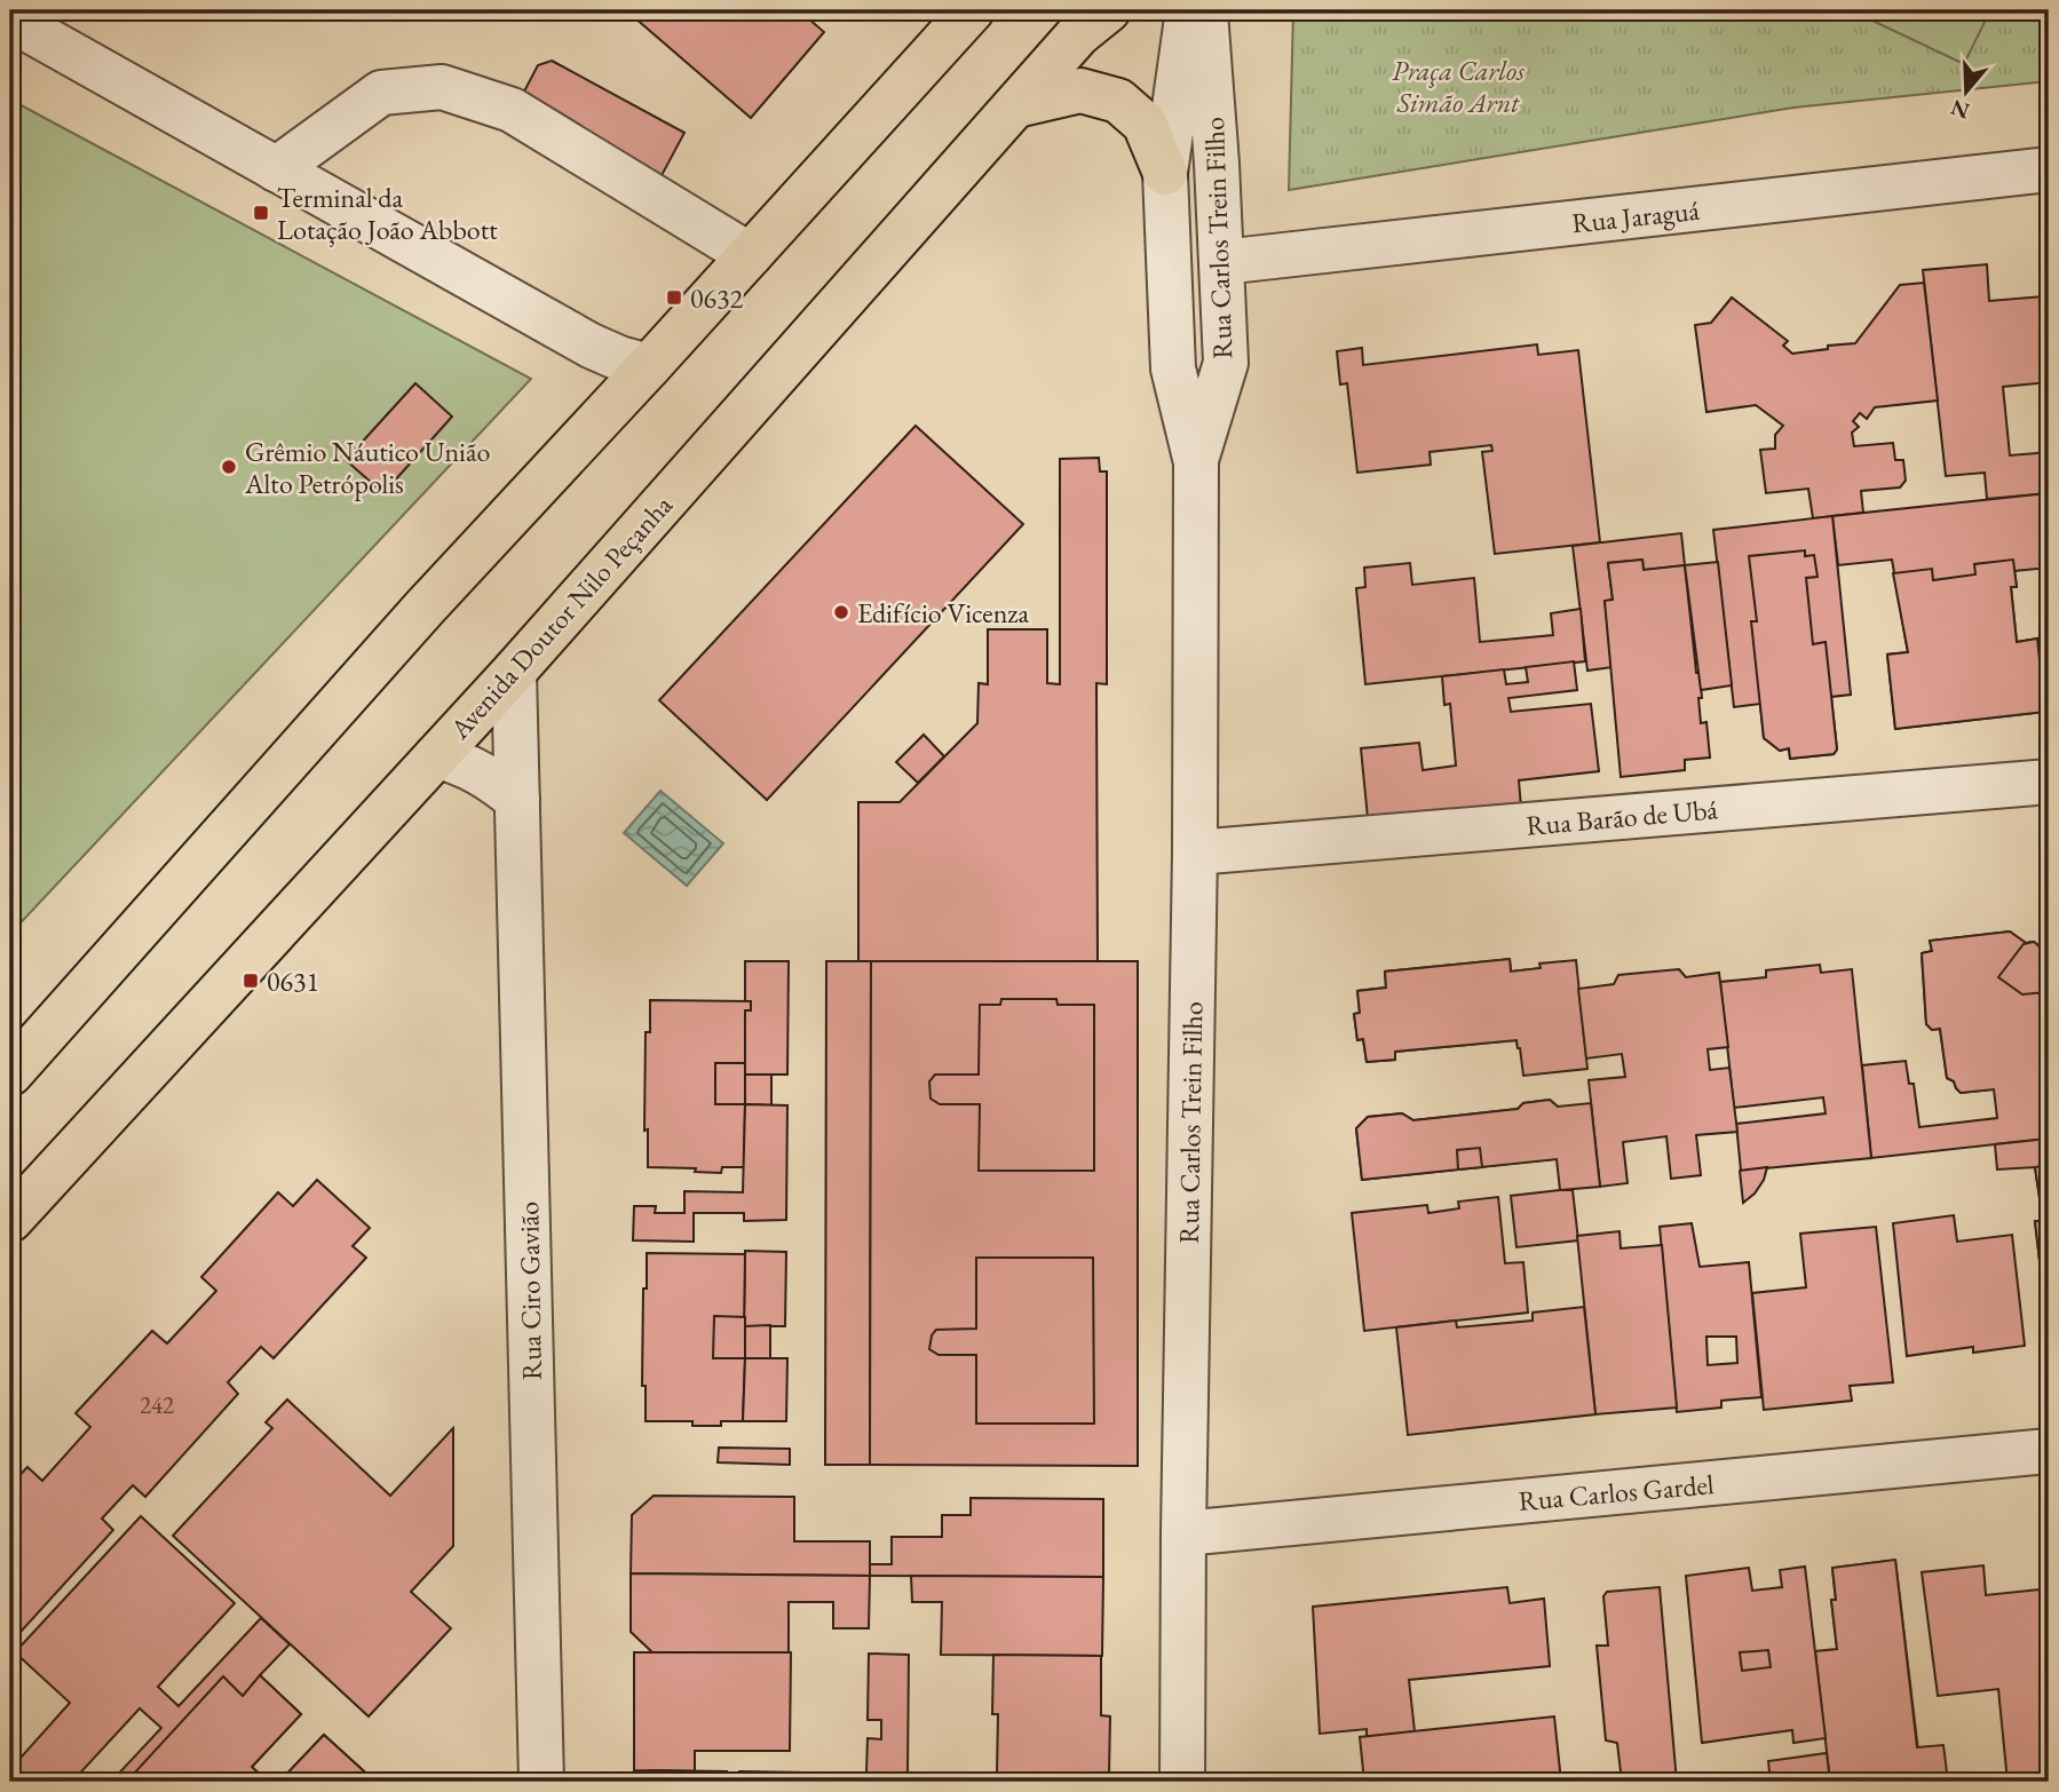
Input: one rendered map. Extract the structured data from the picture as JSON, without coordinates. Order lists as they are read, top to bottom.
{
  "streets": {
    "main road": ["Avenida Doutor Nilo Peçanha"],
    "street": [
      "Rua Jaraguá",
      "Rua Carlos Trein Filho",
      "Rua Barão de Ubá",
      "Rua Ciro Gavião",
      "Rua Carlos Gardel"
    ]
  },
  "crossings": [
    ["Rua Jaraguá", "Rua Carlos Trein Filho"],
    ["Rua Carlos Trein Filho", "Rua Barão de Ubá"],
    ["Rua Carlos Trein Filho", "Rua Carlos Gardel"],
    ["Avenida Doutor Nilo Peçanha", "Rua Ciro Gavião"]
  ],
  "parks": ["Praça Carlos Simão Arnt"],
  "places": {
    "transit": ["Terminal da Lotação João Abbott", "0632", "0631"],
    "other": ["Grêmio Náutico União Alto Petrópolis", "Edifício Vicenza"]
  },
  "house_numbers": ["242"],
  "north": "bottom"
}
